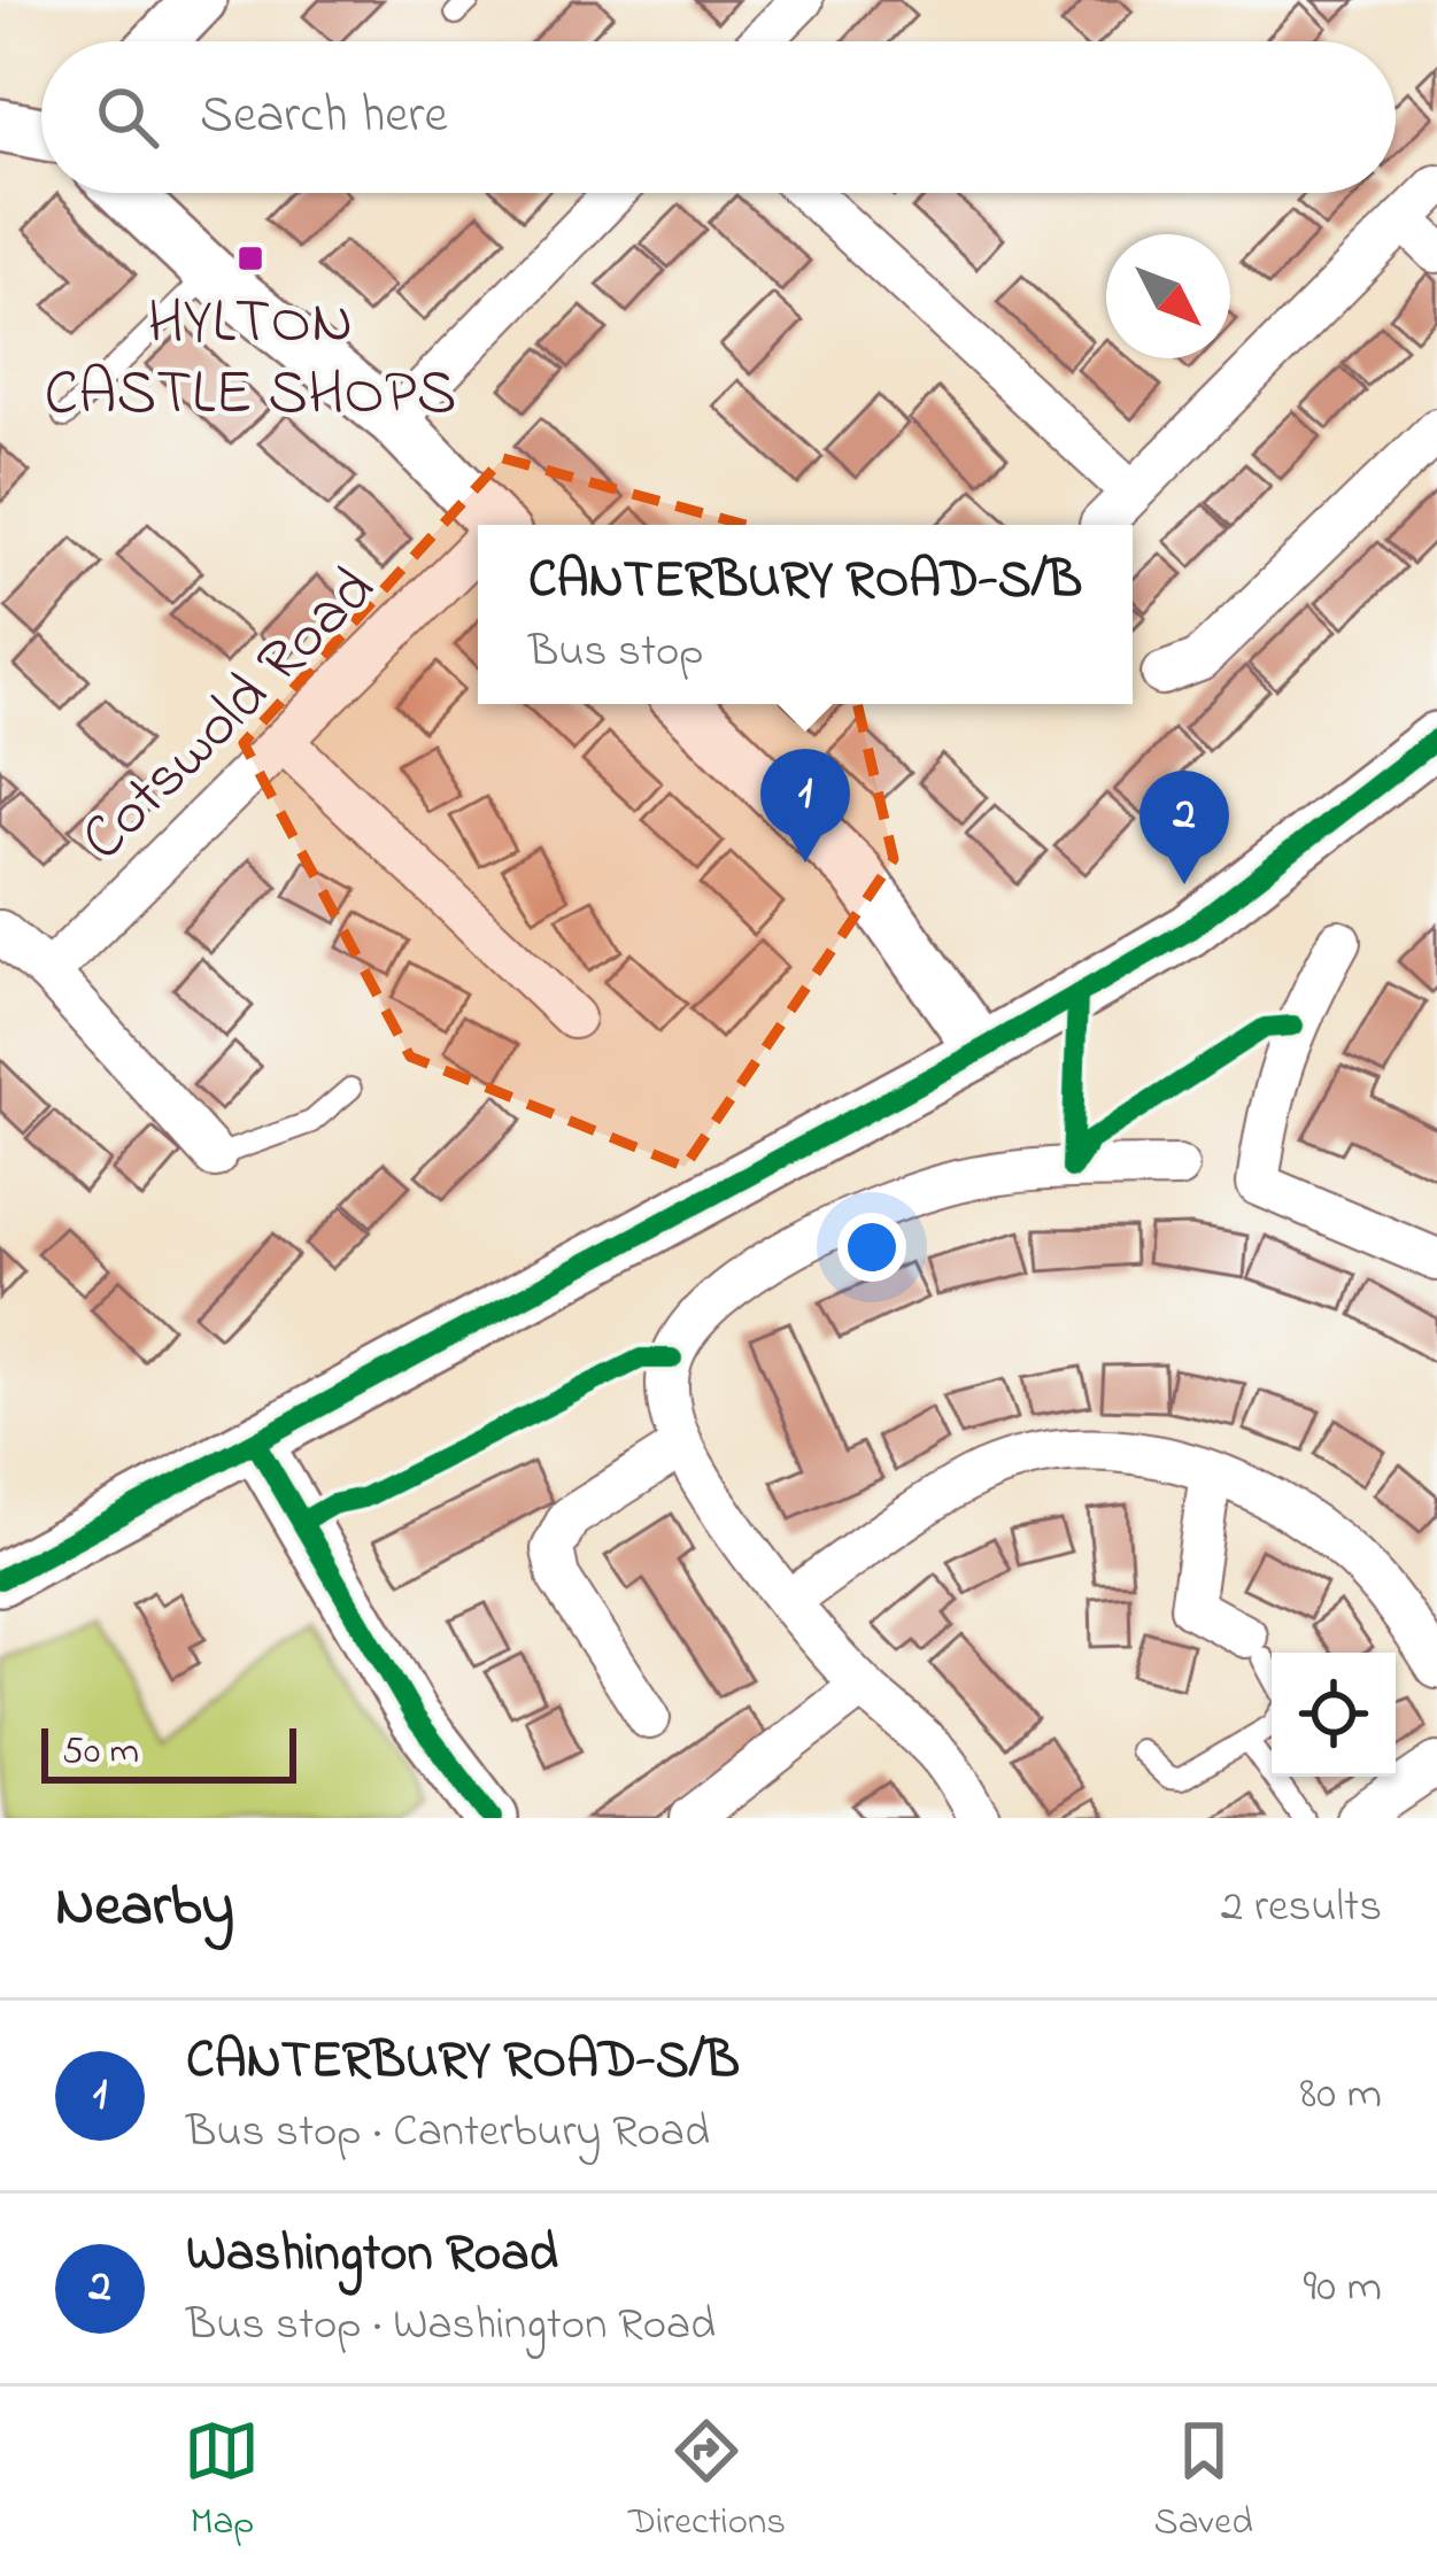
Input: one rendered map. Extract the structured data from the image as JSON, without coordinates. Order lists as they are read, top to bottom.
{
  "streets": {
    "street": ["Cotswold Road"]
  },
  "places": {
    "transit": ["HYLTON CASTLE SHOPS"]
  },
  "scale_bar": "50 m",
  "north": "bottom right",
  "page": {
    "search": "Search here",
    "popup": ["CANTERBURY ROAD-S/B", "Bus stop"],
    "pins": ["1", "2"],
    "scale": "50 m",
    "heading": ["Nearby", "2 results"],
    "list": [
      {
        "mark": "1",
        "name": "CANTERBURY ROAD-S/B",
        "note": "Bus stop · Canterbury Road",
        "value": "80 m"
      },
      {
        "mark": "2",
        "name": "Washington Road",
        "note": "Bus stop · Washington Road",
        "value": "90 m"
      }
    ],
    "nav": ["Map", "Directions", "Saved"]
  }
}
